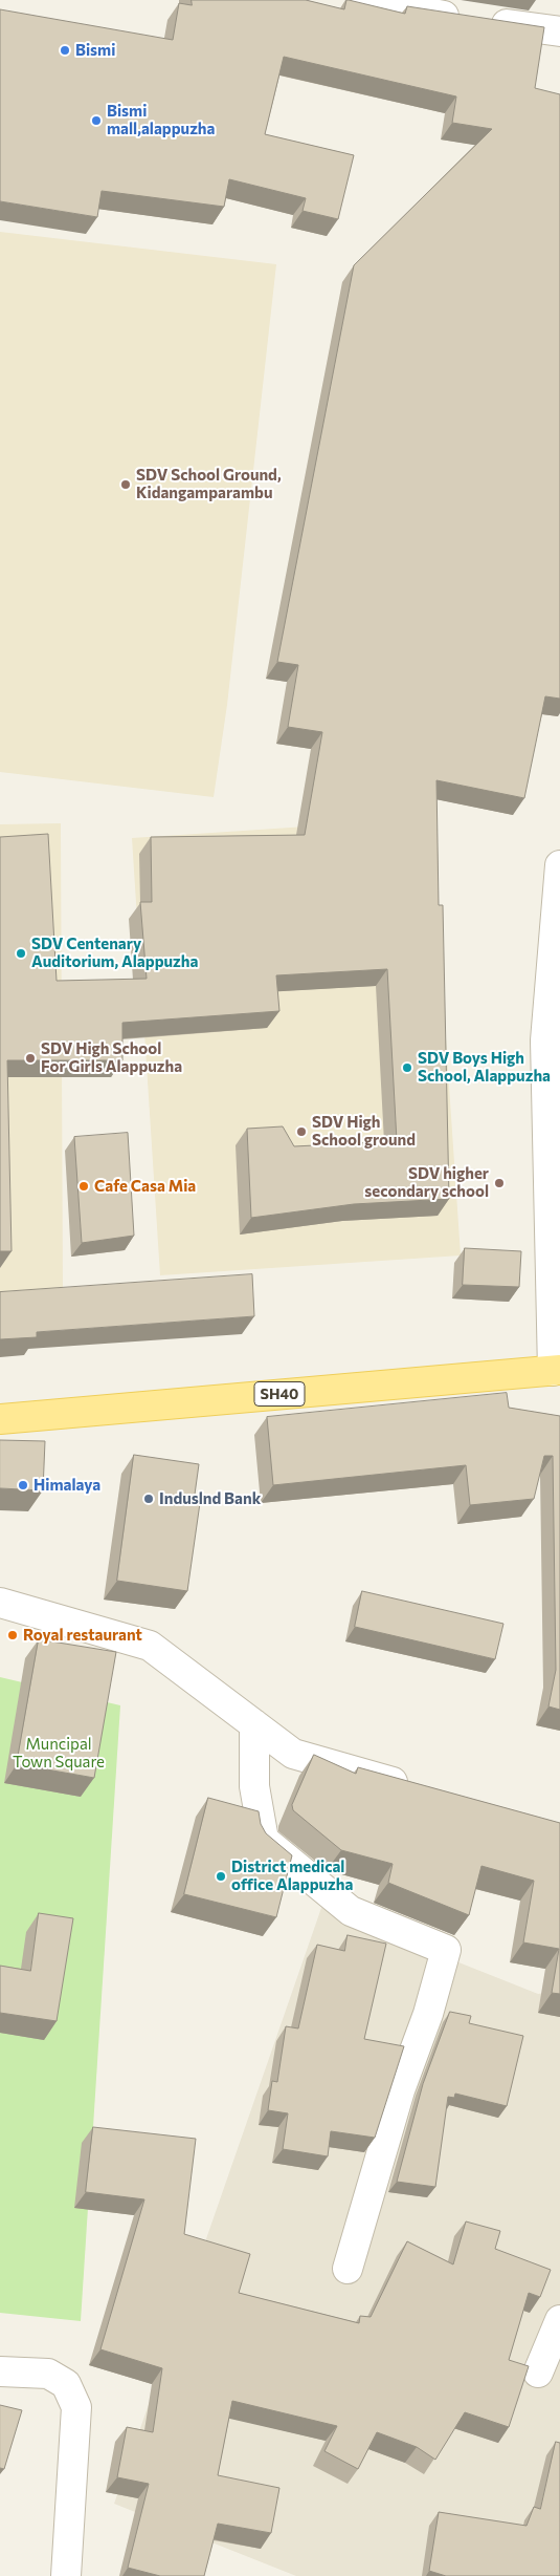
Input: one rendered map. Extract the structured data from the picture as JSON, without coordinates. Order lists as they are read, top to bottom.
{
  "streets": {
    "main road": ["SH40"]
  },
  "parks": ["Muncipal Town Square"],
  "places": [
    "Bismi",
    "Bismi mall,alappuzha",
    "SDV School Ground, Kidangamparambu",
    "SDV Centenary Auditorium, Alappuzha",
    "SDV High School For Girls Alappuzha",
    "SDV Boys High School, Alappuzha",
    "SDV High School ground",
    "SDV higher secondary school",
    "Cafe Casa Mia",
    "Himalaya",
    "Induslnd Bank",
    "Royal restaurant",
    "District medical office Alappuzha"
  ]
}
